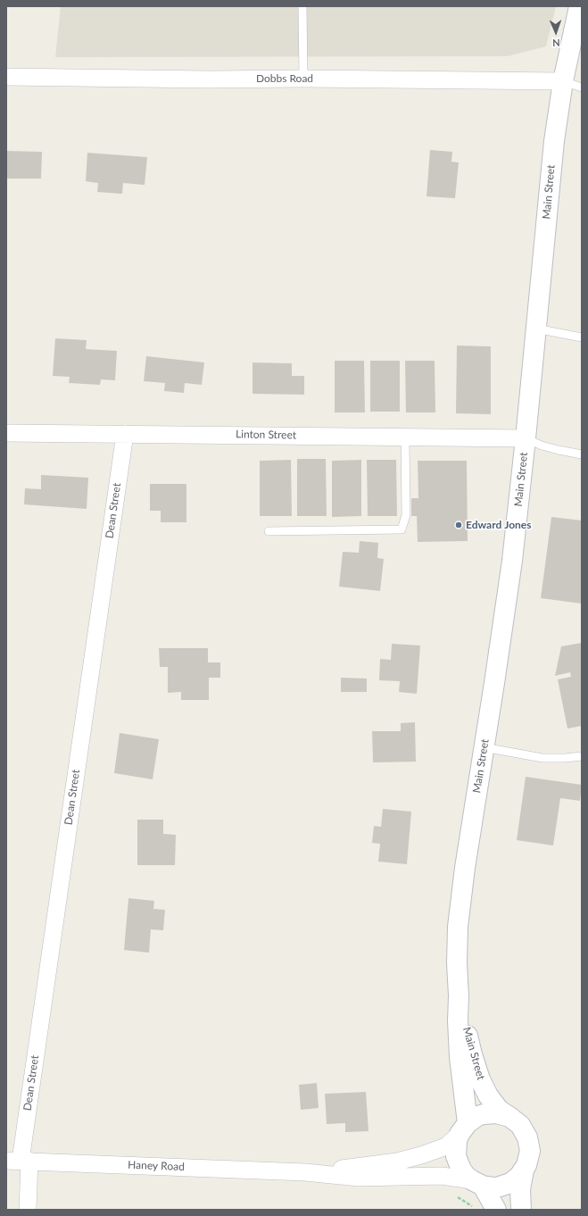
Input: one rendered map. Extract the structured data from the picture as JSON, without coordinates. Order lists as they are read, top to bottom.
{
  "streets": {
    "main road": ["Main Street"],
    "street": [
      "Dobbs Road",
      "Linton Street",
      "Dean Street",
      "Haney Road"
    ]
  },
  "crossings": [
    ["Dobbs Road", "Main Street"],
    ["Main Street", "Linton Street"],
    ["Main Street", "Haney Road"],
    ["Linton Street", "Dean Street"],
    ["Dean Street", "Haney Road"]
  ],
  "places": ["Edward Jones"],
  "north": "bottom"
}
